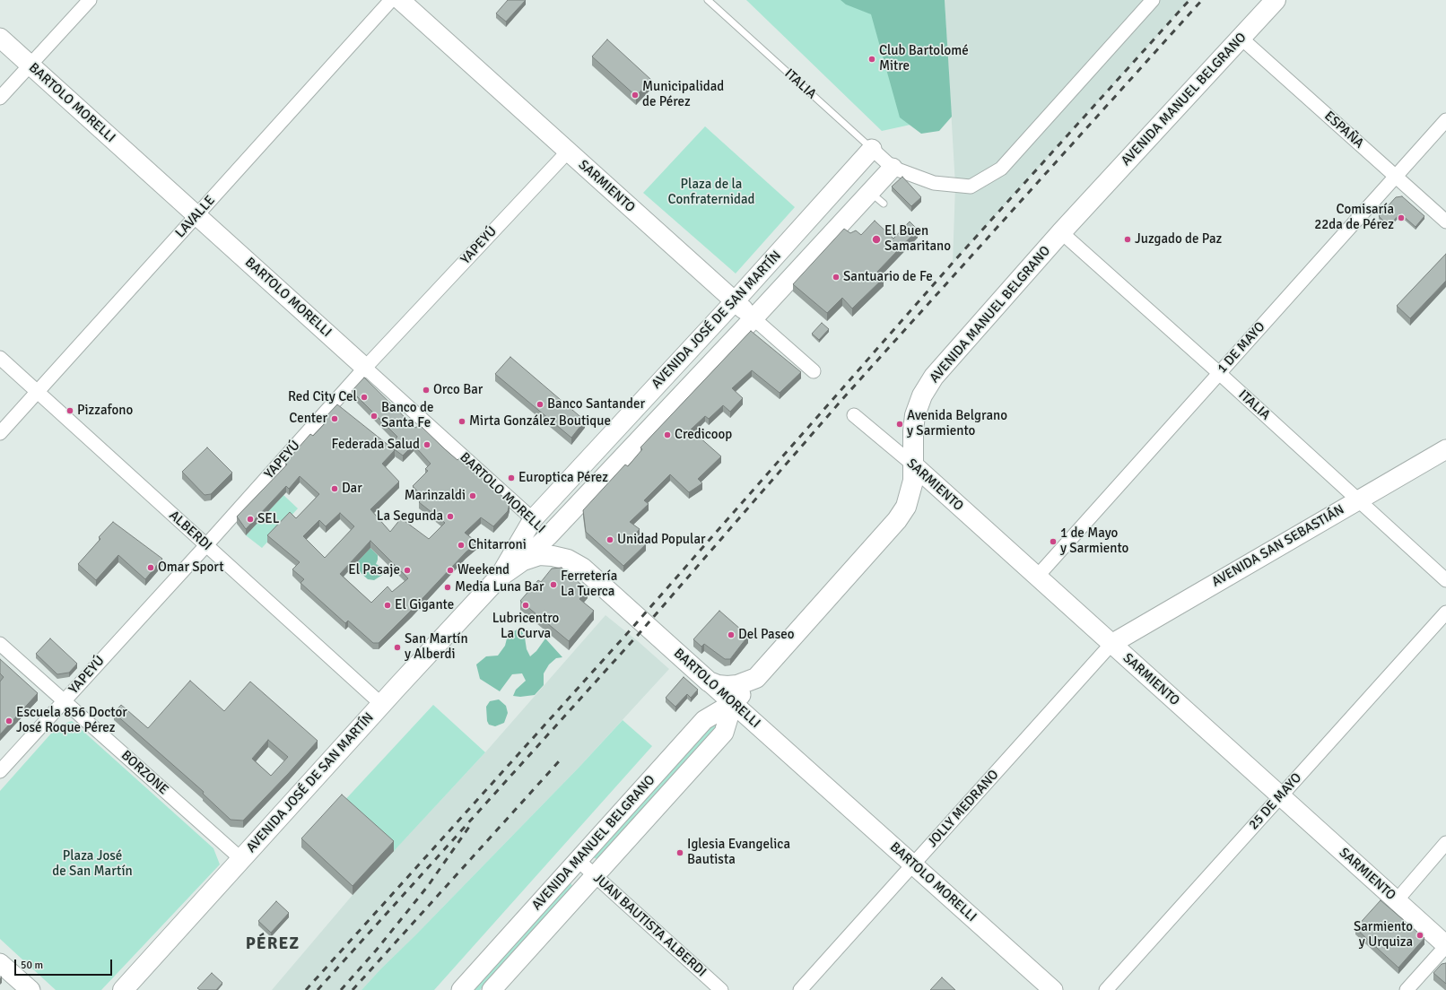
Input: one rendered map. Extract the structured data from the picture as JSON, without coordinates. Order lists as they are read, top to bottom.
{
  "streets": {
    "main road": ["AVENIDA MANUEL BELGRANO", "BARTOLO MORELLI", "AVENIDA JOSÉ DE SAN MARTÍN"],
    "street": [
      "ITALIA",
      "ESPAÑA",
      "SARMIENTO",
      "LAVALLE",
      "YAPEYÚ",
      "1 DE MAYO",
      "ALBERDI",
      "AVENIDA SAN SEBASTIÁN",
      "BORZONE",
      "25 DE MAYO",
      "JOLLY MEDRANO",
      "JUAN BAUTISTA ALBERDI"
    ]
  },
  "crossings": [
    ["ITALIA", "AVENIDA MANUEL BELGRANO"],
    ["ITALIA", "AVENIDA JOSÉ DE SAN MARTÍN"],
    ["ITALIA", "1 DE MAYO"],
    ["ITALIA", "AVENIDA SAN SEBASTIÁN"],
    ["AVENIDA MANUEL BELGRANO", "BARTOLO MORELLI"],
    ["AVENIDA MANUEL BELGRANO", "ESPAÑA"],
    ["AVENIDA MANUEL BELGRANO", "SARMIENTO"],
    ["AVENIDA MANUEL BELGRANO", "JUAN BAUTISTA ALBERDI"],
    ["BARTOLO MORELLI", "LAVALLE"],
    ["BARTOLO MORELLI", "YAPEYÚ"],
    ["BARTOLO MORELLI", "AVENIDA JOSÉ DE SAN MARTÍN"],
    ["BARTOLO MORELLI", "JOLLY MEDRANO"],
    ["ESPAÑA", "1 DE MAYO"],
    ["SARMIENTO", "YAPEYÚ"],
    ["SARMIENTO", "AVENIDA JOSÉ DE SAN MARTÍN"],
    ["SARMIENTO", "1 DE MAYO"],
    ["SARMIENTO", "AVENIDA SAN SEBASTIÁN"],
    ["SARMIENTO", "25 DE MAYO"],
    ["SARMIENTO", "JOLLY MEDRANO"],
    ["LAVALLE", "ALBERDI"],
    ["YAPEYÚ", "ALBERDI"],
    ["YAPEYÚ", "BORZONE"],
    ["AVENIDA JOSÉ DE SAN MARTÍN", "ALBERDI"],
    ["AVENIDA JOSÉ DE SAN MARTÍN", "BORZONE"],
    ["AVENIDA SAN SEBASTIÁN", "JOLLY MEDRANO"]
  ],
  "districts": ["PÉREZ"],
  "parks": ["Plaza de la Confraternidad", "Plaza José de San Martín"],
  "places": [
    "Club Bartolomé Mitre",
    "Municipalidad de Pérez",
    "Comisaría 22da de Pérez",
    "El Buen Samaritano",
    "Juzgado de Paz",
    "Santuario de Fe",
    "Orco Bar",
    "Red City Cel",
    "Banco Santander",
    "Pizzafono",
    "Banco de Santa Fe",
    "Center",
    "Mirta González Boutique",
    "Avenida Belgrano y Sarmiento",
    "Credicoop",
    "Federada Salud",
    "Europtica Pérez",
    "Dar",
    "Marinzaldi",
    "La Segunda",
    "SEL",
    "Unidad Popular",
    "1 de Mayo y Sarmiento",
    "Chitarroni",
    "Omar Sport",
    "El Pasaje",
    "Weekend",
    "Ferretería La Tuerca",
    "Media Luna Bar",
    "El Gigante",
    "Lubricentro La Curva",
    "Del Paseo",
    "San Martín y Alberdi",
    "Escuela 856 Doctor José Roque Pérez",
    "Iglesia Evangelica Bautista",
    "Sarmiento y Urquiza"
  ],
  "scale_bar": "50 m"
}
